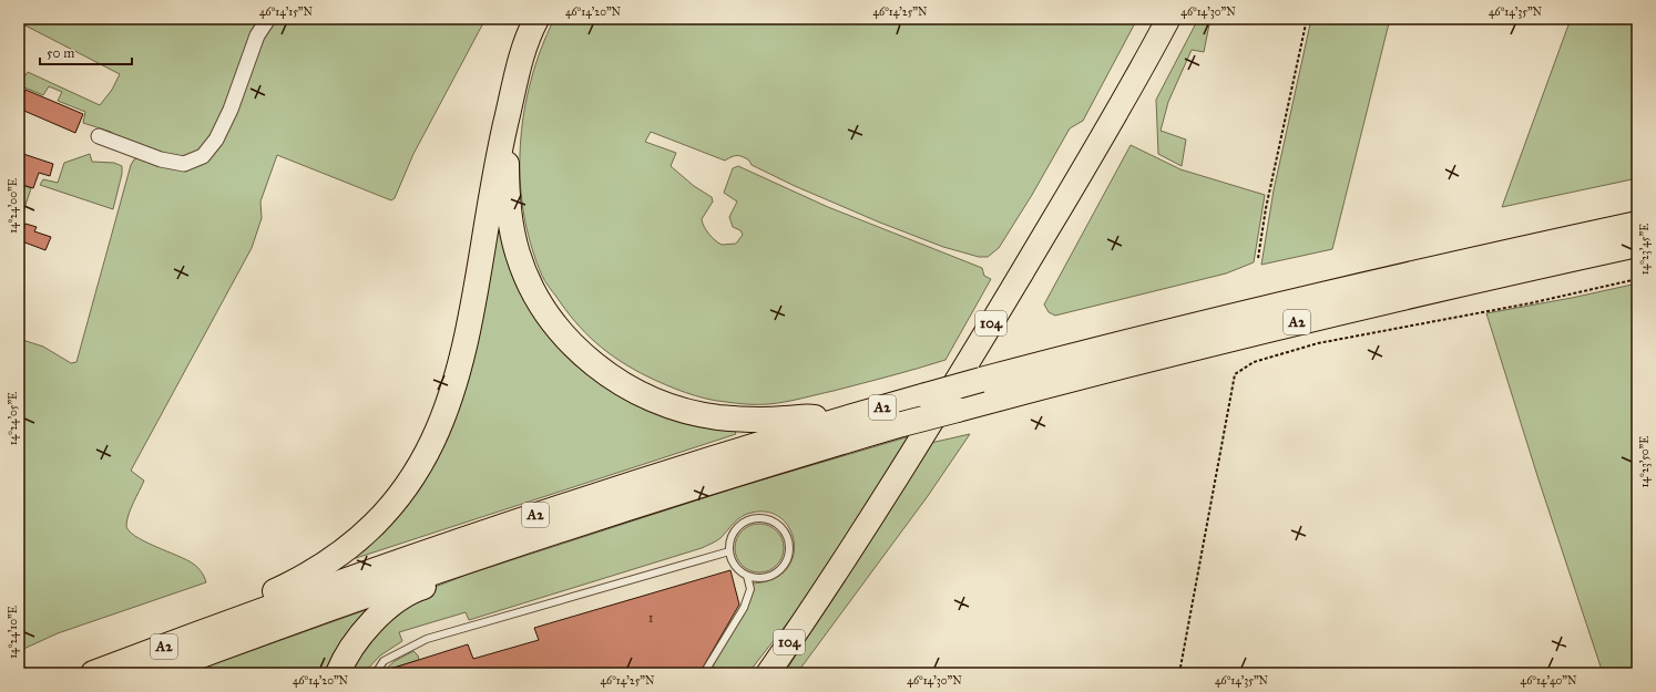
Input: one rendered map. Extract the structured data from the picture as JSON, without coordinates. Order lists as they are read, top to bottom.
{
  "streets": {
    "highway": ["A2"],
    "main road": ["104"]
  },
  "house_numbers": ["1"],
  "scale_bar": "50 m",
  "coordinates": [
    "46°14'15\"N",
    "46°14'20\"N",
    "46°14'25\"N",
    "46°14'30\"N",
    "46°14'35\"N",
    "14°24'00\"E",
    "14°23'45\"E",
    "14°24'05\"E",
    "14°23'50\"E",
    "14°24'10\"E",
    "46°14'40\"N"
  ]
}
